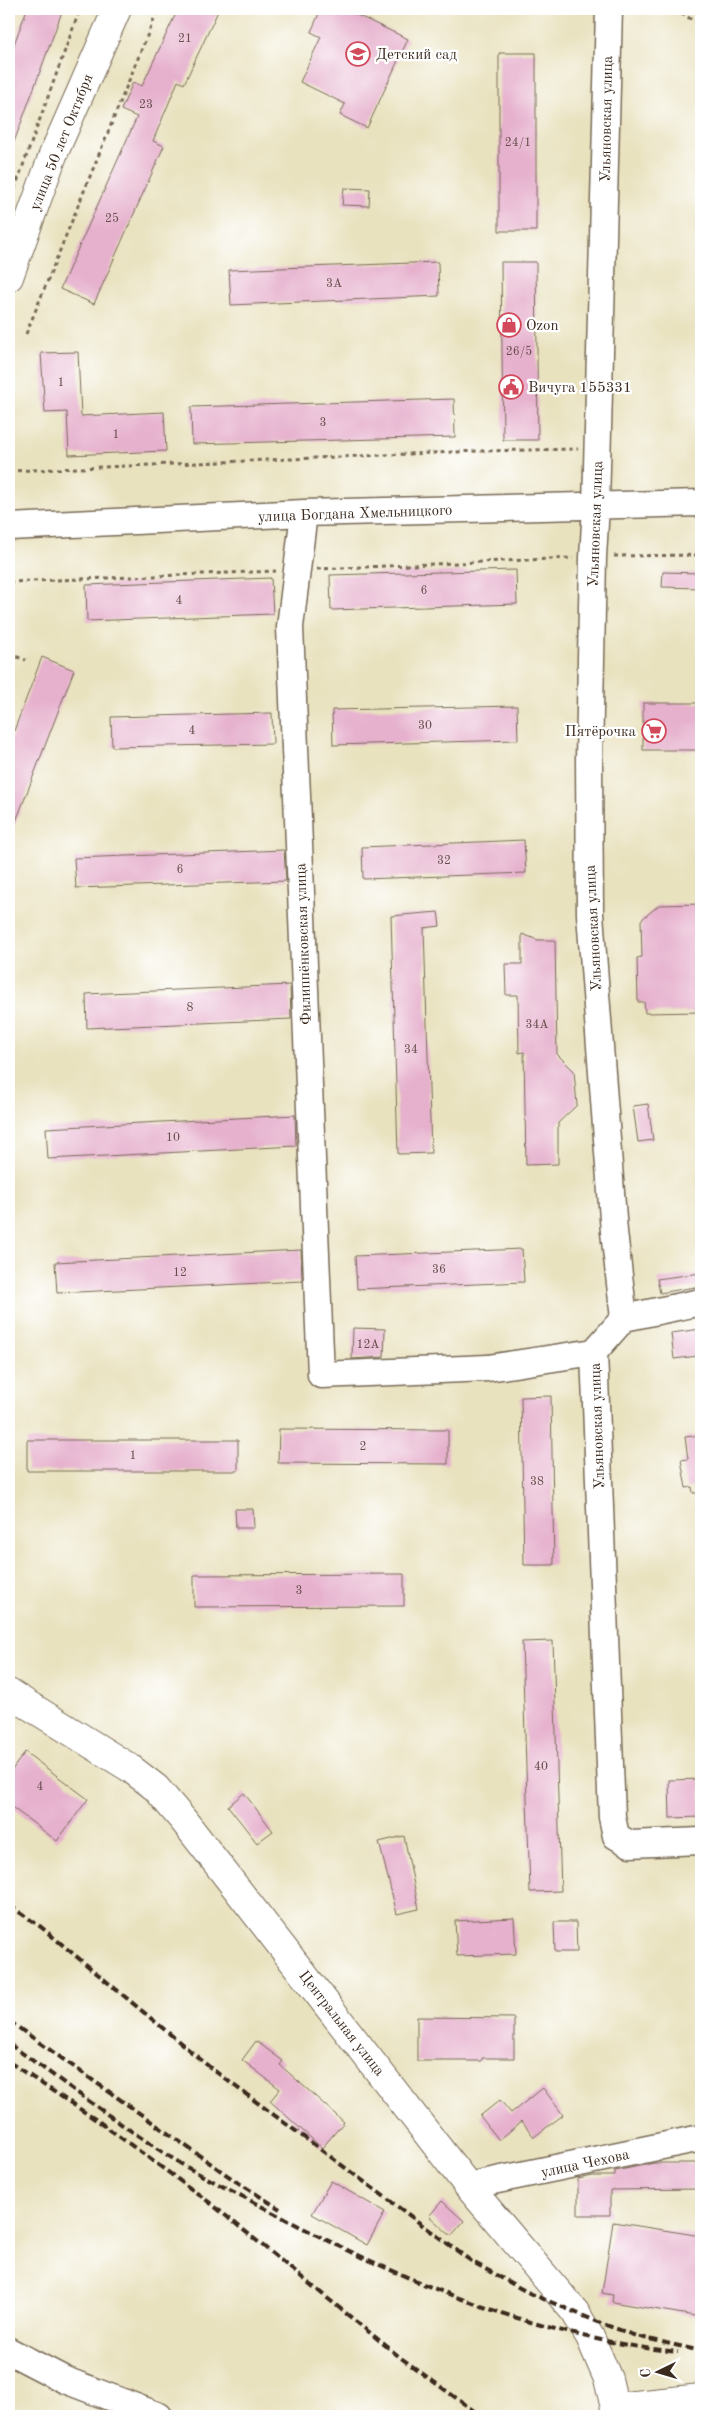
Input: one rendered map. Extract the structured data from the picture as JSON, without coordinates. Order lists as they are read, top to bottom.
{
  "streets": {
    "main road": ["улица 50 лет Октября", "Центральная улица"],
    "street": [
      "Ульяновская улица",
      "улица Богдана Хмельницкого",
      "Филиппёнковская улица",
      "улица Чехова"
    ]
  },
  "crossings": [
    ["Ульяновская улица", "улица Богдана Хмельницкого"],
    ["Ульяновская улица", "Филиппёнковская улица"],
    ["улица Богдана Хмельницкого", "Филиппёнковская улица"],
    ["Центральная улица", "улица Чехова"]
  ],
  "places": {
    "school or university": ["Детский сад"],
    "shop": ["Ozon"],
    "public building": ["Вичуга 155331"],
    "supermarket": ["Пятёрочка"]
  },
  "house_numbers": [
    "21",
    "23",
    "24/1",
    "25",
    "3А",
    "26/5",
    "1",
    "3",
    "1",
    "6",
    "4",
    "30",
    "4",
    "32",
    "6",
    "8",
    "34А",
    "34",
    "10",
    "36",
    "12",
    "12А",
    "2",
    "1",
    "38",
    "3",
    "40",
    "4"
  ],
  "north": "left"
}
